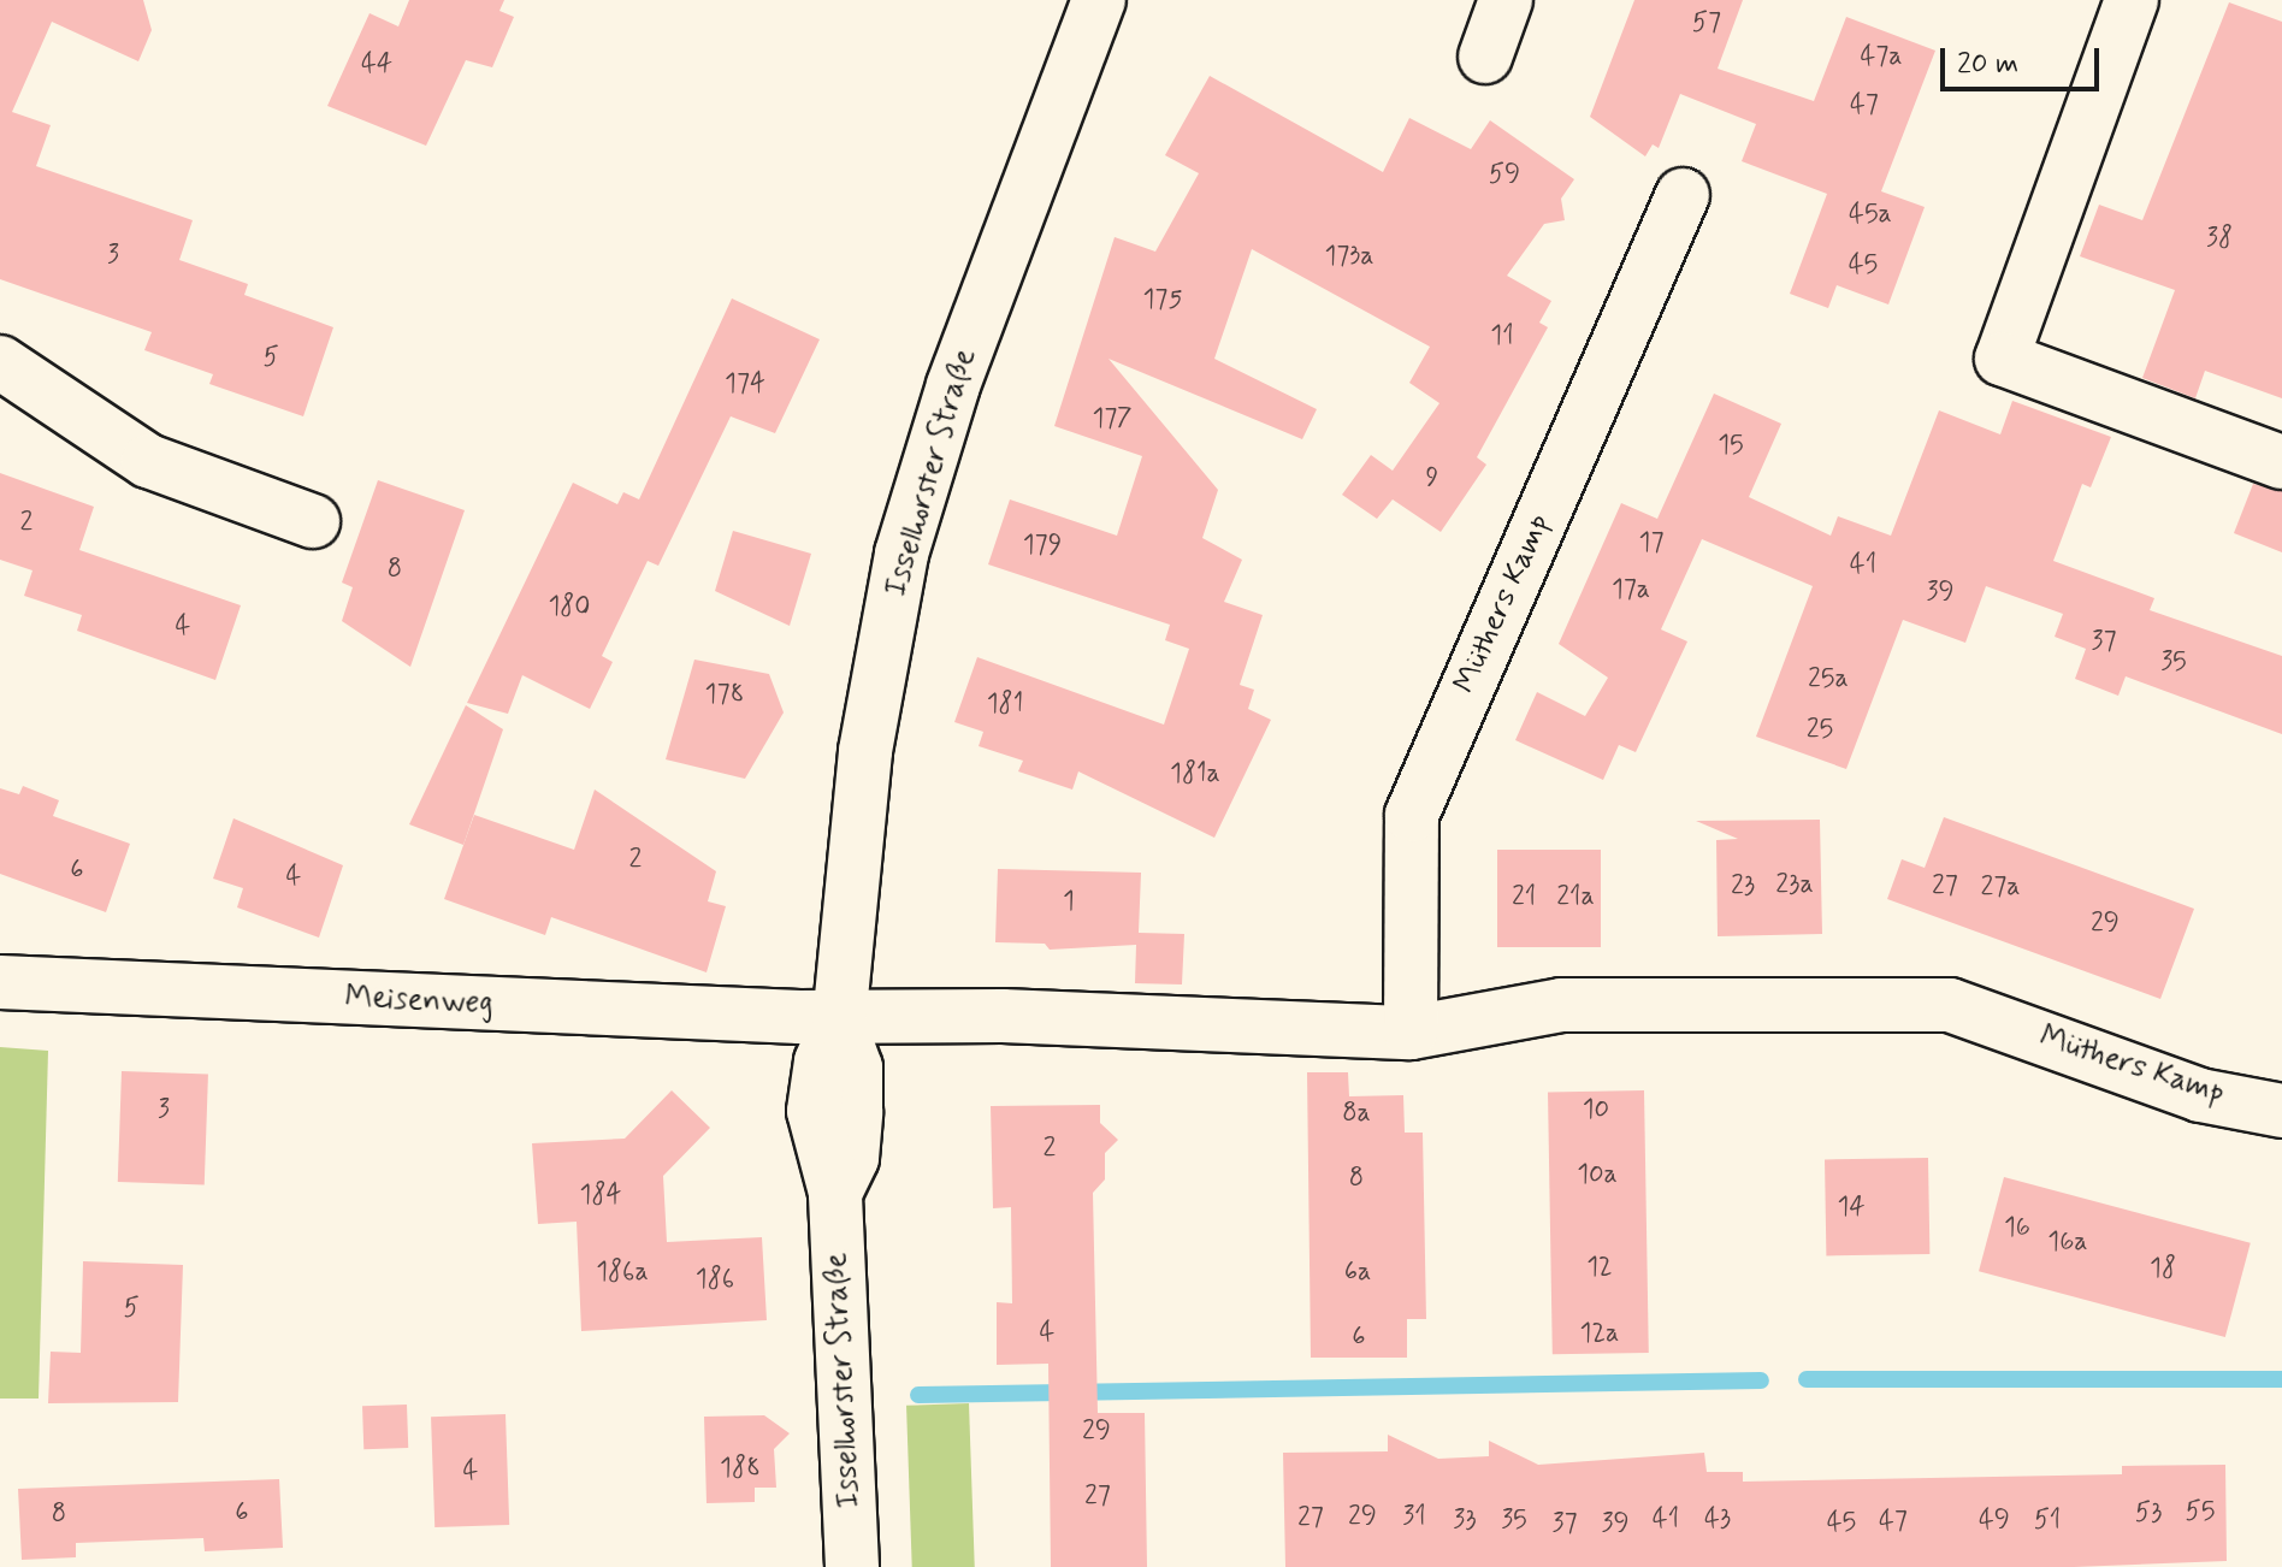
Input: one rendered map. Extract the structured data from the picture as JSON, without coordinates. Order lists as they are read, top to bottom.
{
  "streets": {
    "street": ["Isselhorster Straße", "Müthers Kamp", "Meisenweg"]
  },
  "crossings": [
    ["Isselhorster Straße", "Müthers Kamp"],
    ["Isselhorster Straße", "Meisenweg"],
    ["Müthers Kamp", "Meisenweg"]
  ],
  "house_numbers": [
    "57",
    "47a",
    "44",
    "47",
    "59",
    "45a",
    "38",
    "3",
    "173a",
    "45",
    "175",
    "11",
    "5",
    "174",
    "177",
    "15",
    "9",
    "2",
    "17",
    "179",
    "41",
    "8",
    "17a",
    "39",
    "180",
    "4",
    "37",
    "35",
    "25a",
    "178",
    "181",
    "25",
    "181a",
    "2",
    "6",
    "4",
    "23a",
    "23",
    "27",
    "27a",
    "21",
    "21a",
    "1",
    "29",
    "3",
    "10",
    "8a",
    "2",
    "10a",
    "8",
    "184",
    "14",
    "16",
    "16a",
    "12",
    "18",
    "186a",
    "6a",
    "186",
    "5",
    "4",
    "12a",
    "6",
    "29",
    "188",
    "4",
    "27",
    "55",
    "6",
    "53",
    "8",
    "29",
    "31",
    "27",
    "41",
    "43",
    "33",
    "35",
    "49",
    "51",
    "47",
    "45",
    "37",
    "39"
  ],
  "scale_bar": "20 m"
}
